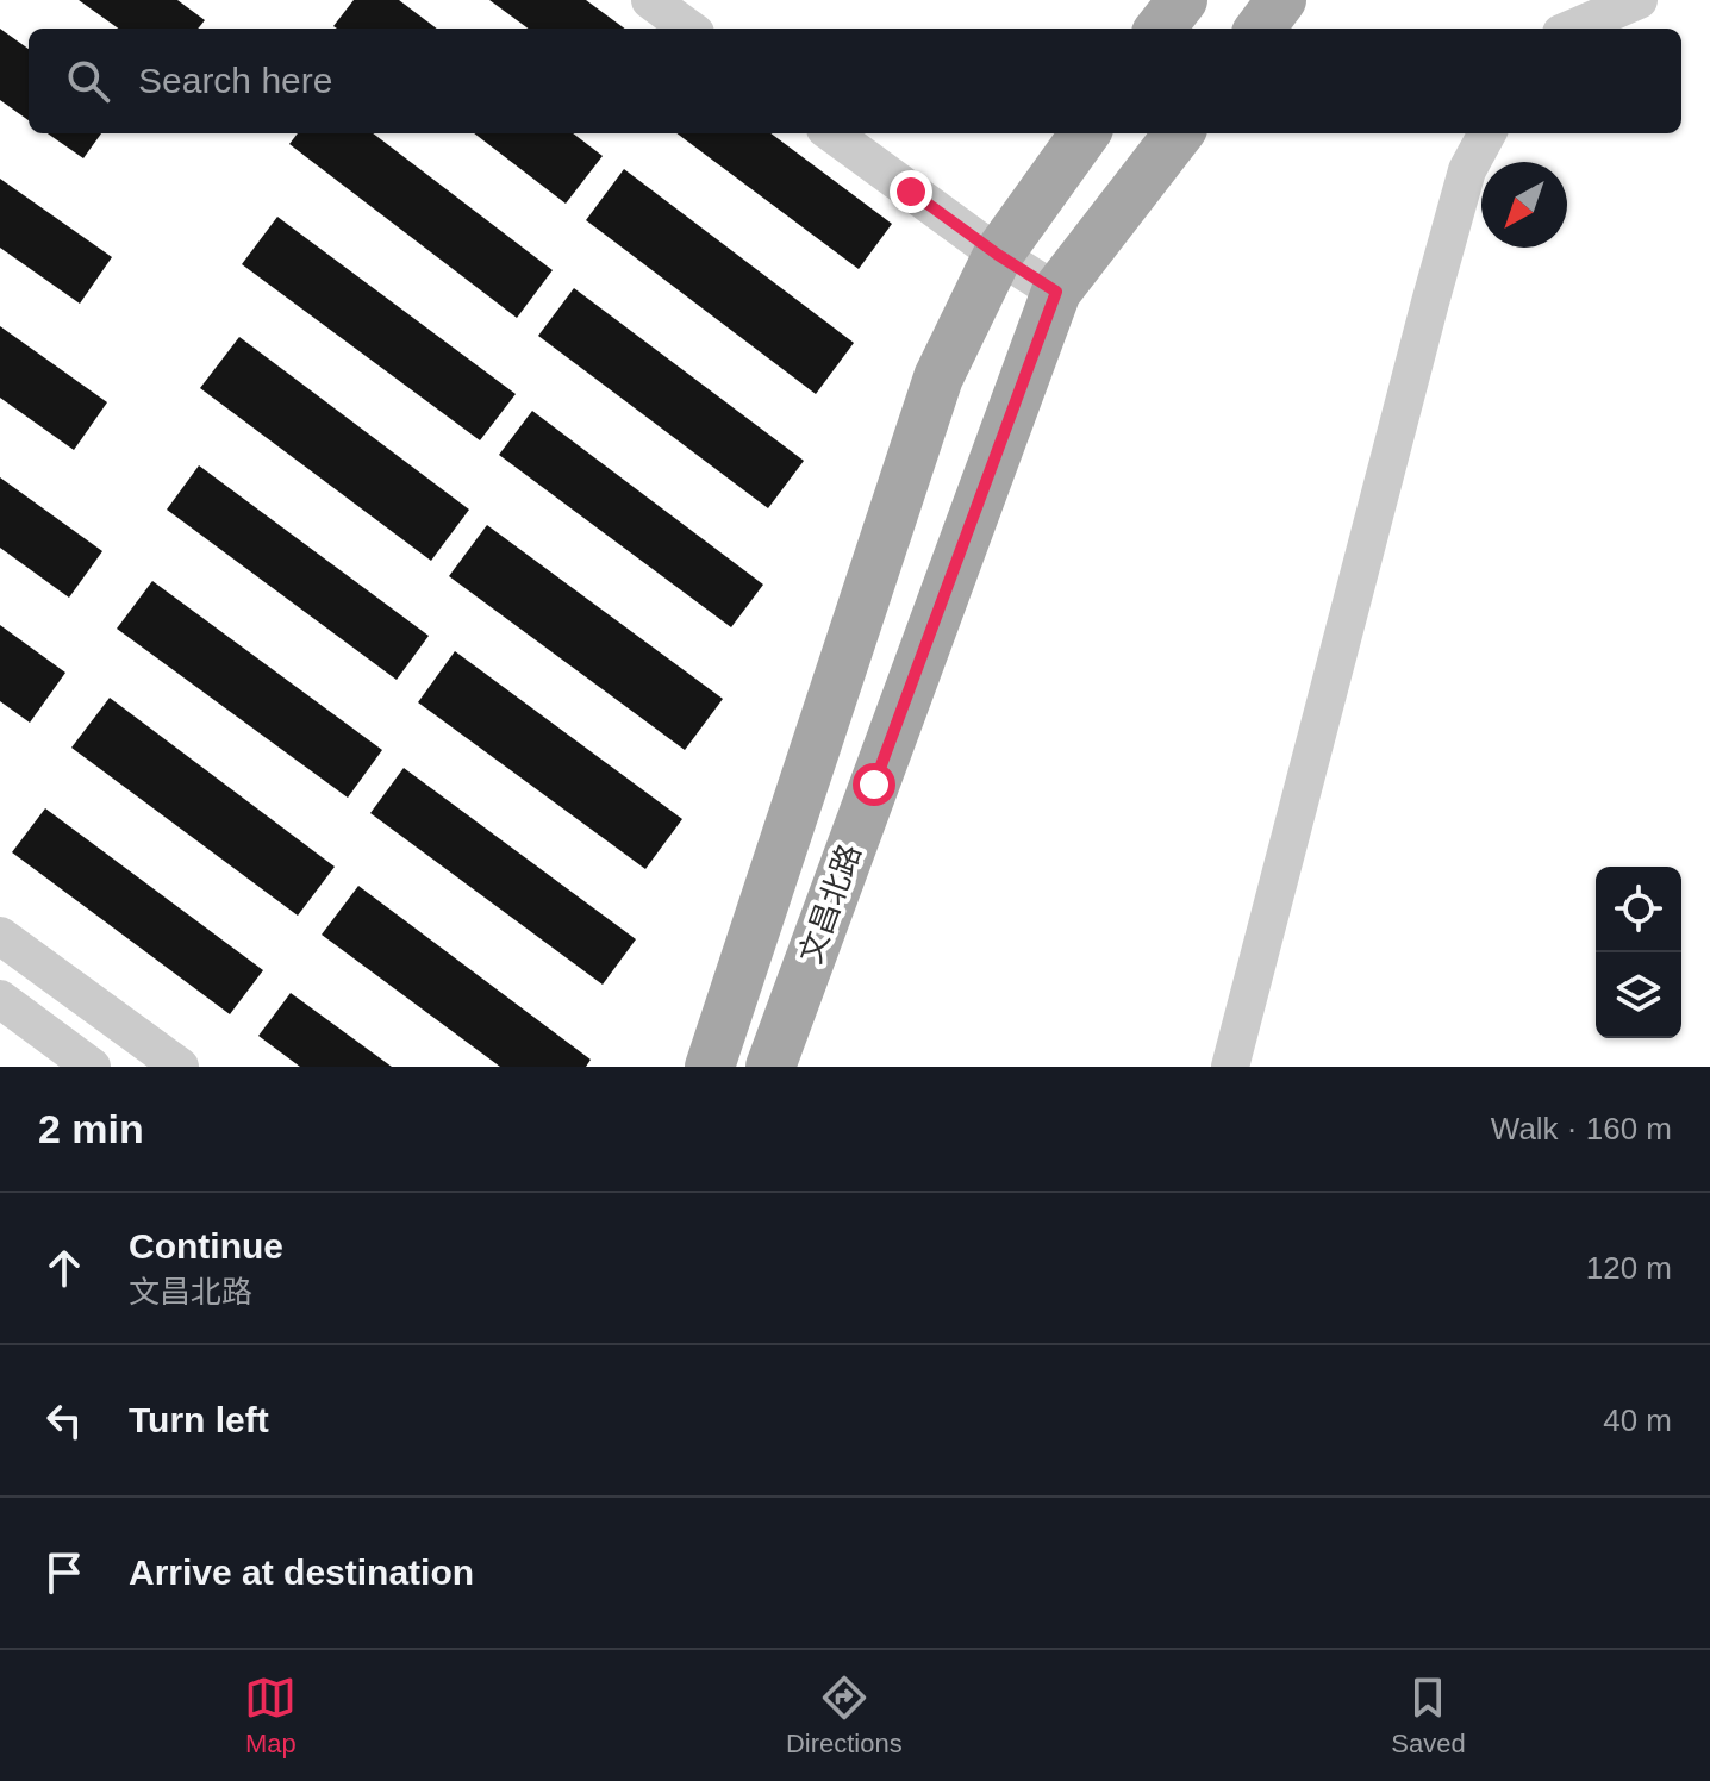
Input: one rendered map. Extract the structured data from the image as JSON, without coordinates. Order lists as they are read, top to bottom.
{
  "streets": {
    "main road": ["文昌北路"]
  },
  "north": "bottom left",
  "page": {
    "search": "Search here",
    "heading": ["2 min", "Walk · 160 m"],
    "list": [
      ["Continue", "文昌北路", "120 m"],
      ["Turn left", "40 m"],
      "Arrive at destination"
    ],
    "nav": ["Map", "Directions", "Saved"]
  }
}
